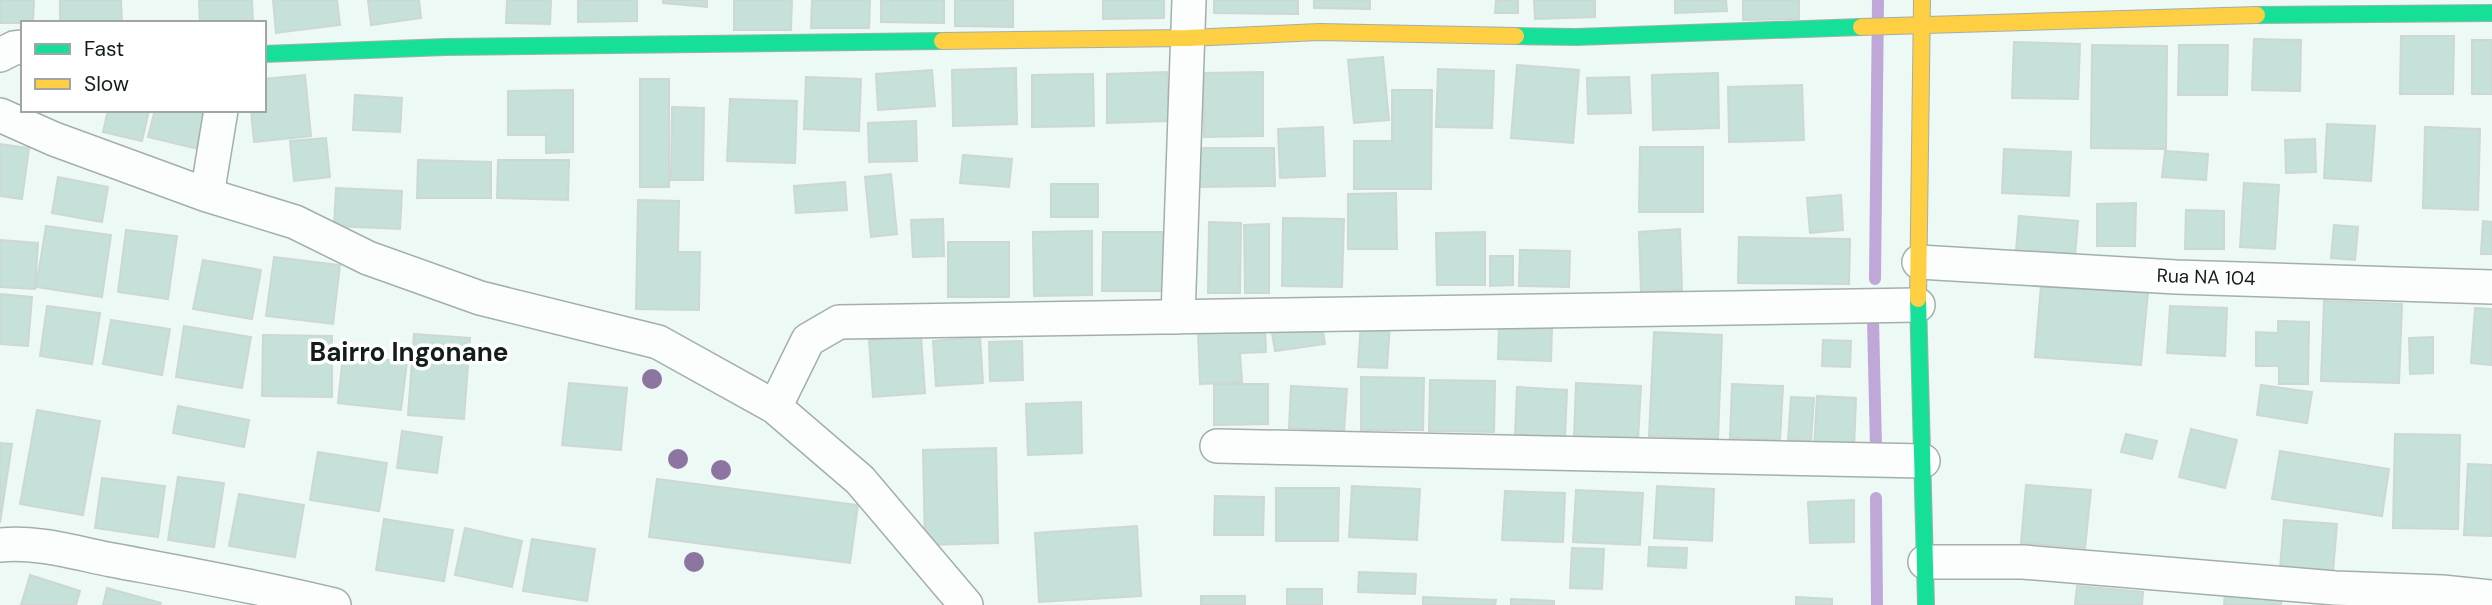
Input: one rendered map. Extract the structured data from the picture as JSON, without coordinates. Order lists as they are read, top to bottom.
{
  "streets": {
    "street": ["Rua NA 104"]
  },
  "districts": ["Bairro Ingonane"],
  "legend": ["Fast", "Slow"]
}
